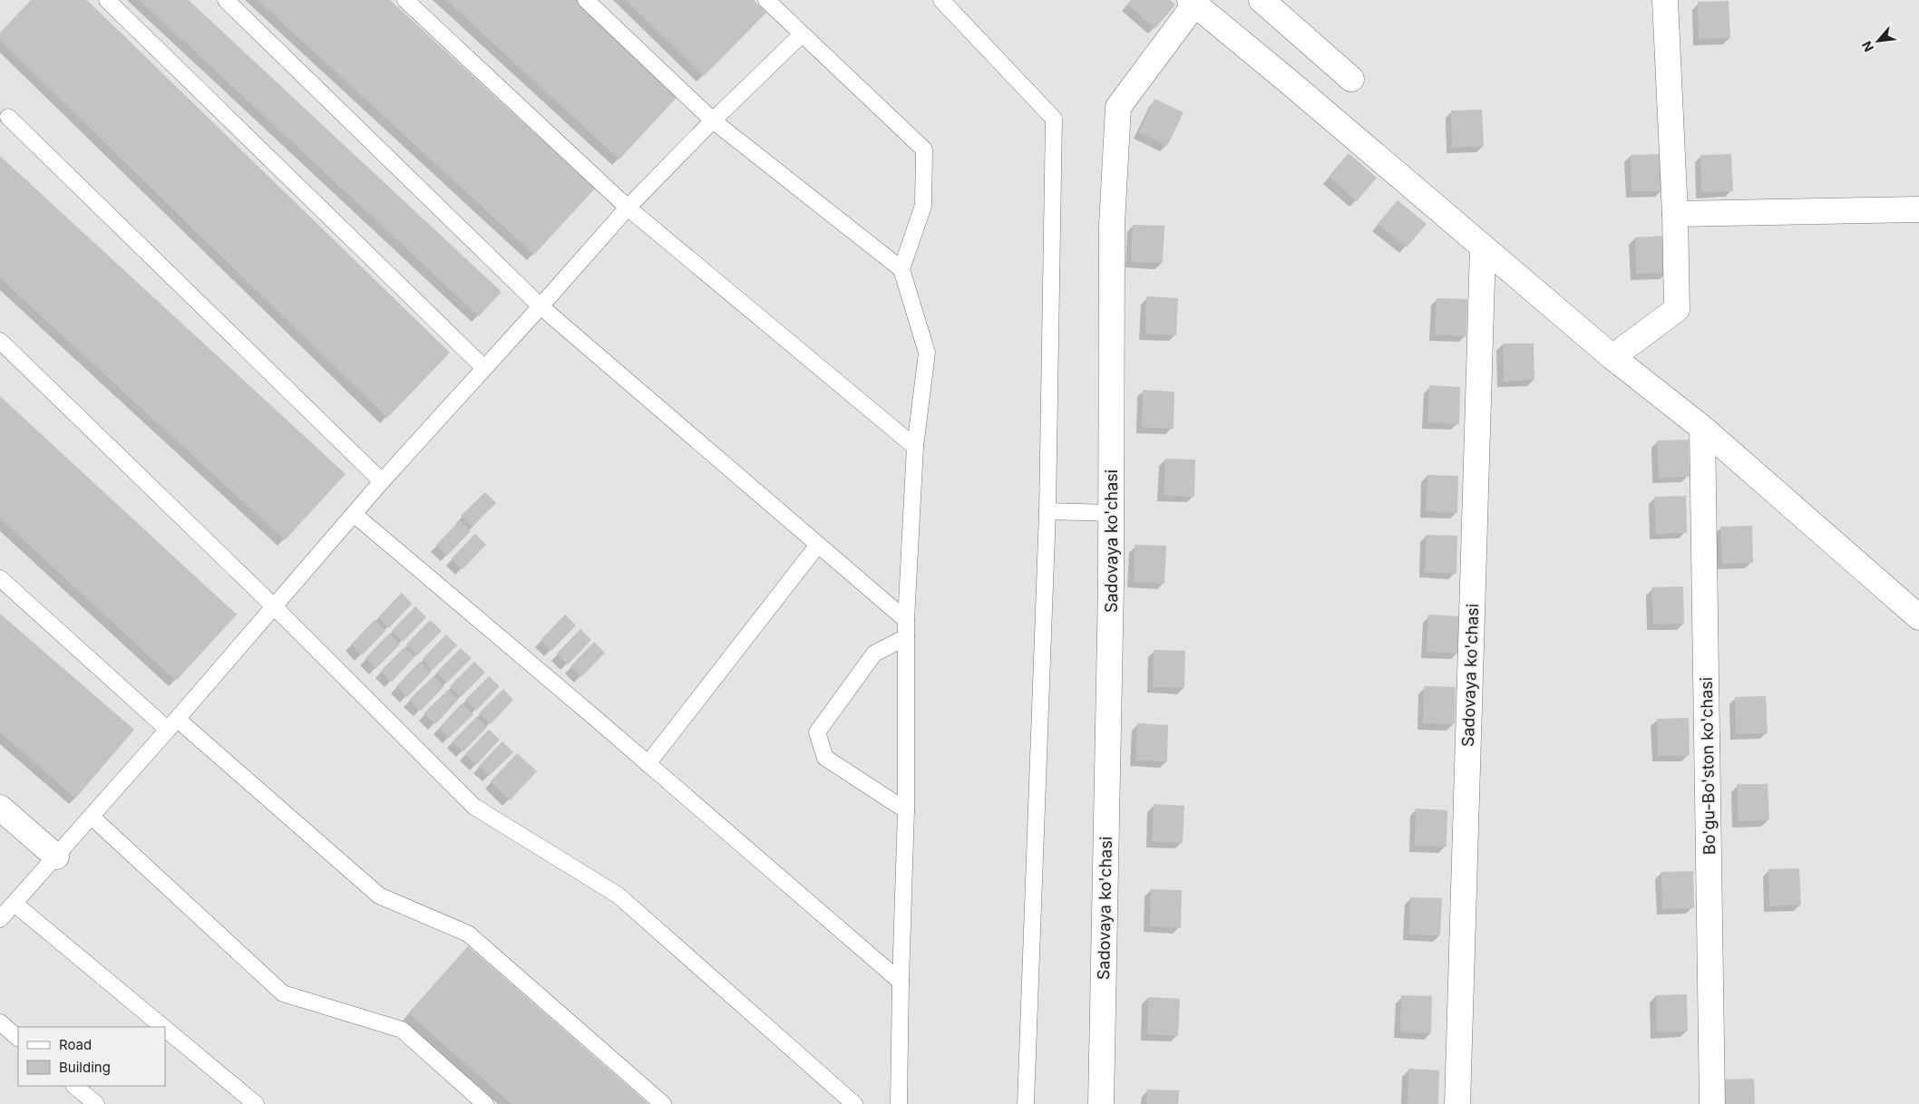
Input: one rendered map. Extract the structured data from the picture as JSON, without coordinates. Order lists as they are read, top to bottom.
{
  "streets": {
    "street": ["Sadovaya ko'chasi", "Bo'gu-Bo'ston ko'chasi"]
  },
  "legend": ["Road", "Building"],
  "north": "bottom left"
}
